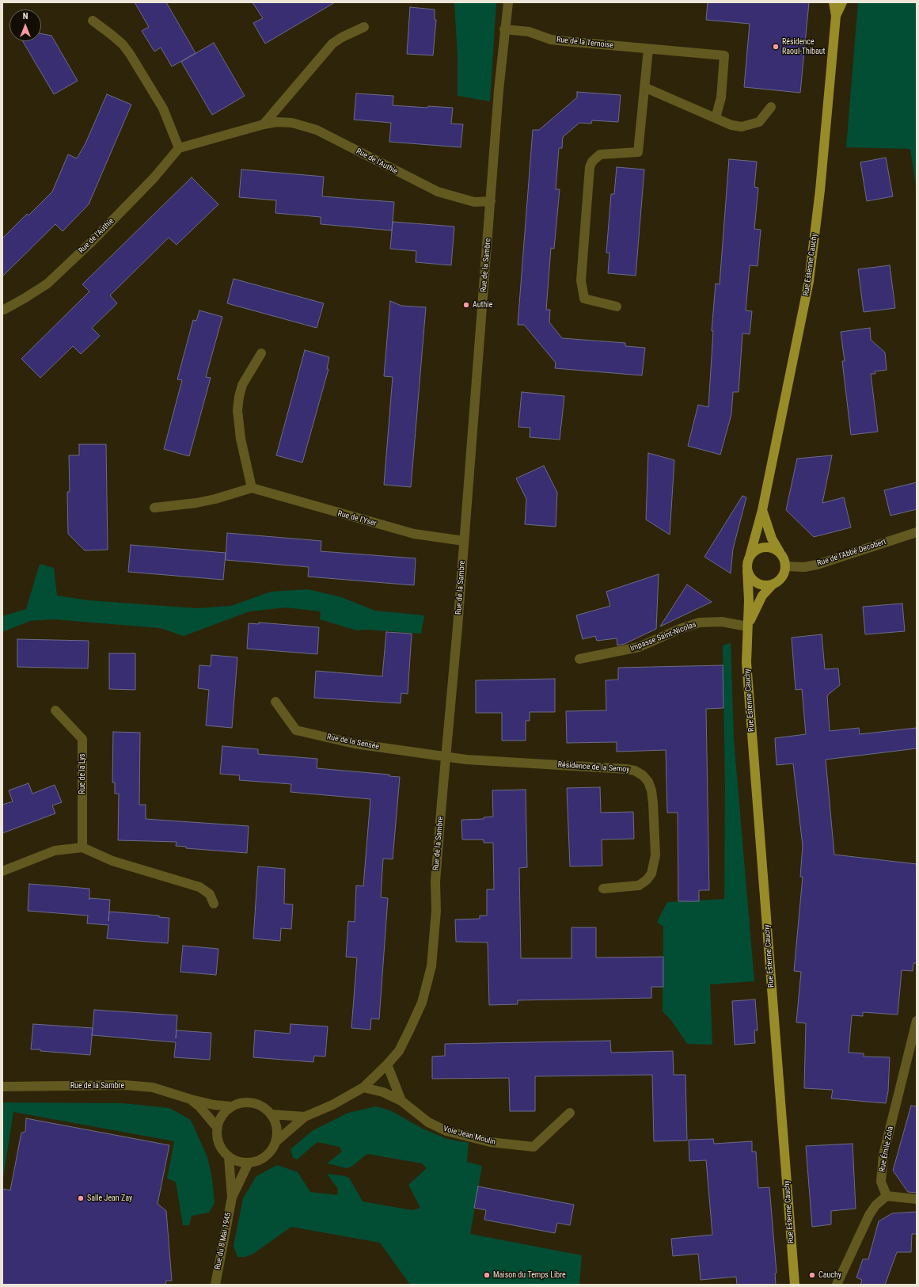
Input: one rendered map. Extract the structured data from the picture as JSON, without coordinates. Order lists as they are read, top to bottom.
{
  "streets": {
    "main road": ["Rue Estenne Cauchy"],
    "street": [
      "Rue de la Ternoise",
      "Rue de l'Authie",
      "Rue de la Sambre",
      "Rue de l'Yser",
      "Rue de l'Abbé Decobert",
      "Impasse Saint-Nicolas",
      "Rue de la Sensée",
      "Résidence de la Semoy",
      "Rue de la Lys",
      "Voie Jean Moulin",
      "Rue Émile Zola",
      "Rue du 8 Mai 1945"
    ]
  },
  "crossings": [
    ["Rue de la Ternoise", "Rue de la Sambre"],
    ["Rue de l'Authie", "Rue de la Sambre"],
    ["Rue Estenne Cauchy", "Rue de l'Abbé Decobert"],
    ["Rue Estenne Cauchy", "Impasse Saint-Nicolas"],
    ["Rue de la Sambre", "Rue de l'Yser"],
    ["Rue de la Sambre", "Rue de la Sensée"],
    ["Rue de la Sambre", "Résidence de la Semoy"],
    ["Rue de la Sambre", "Voie Jean Moulin"],
    ["Rue de la Sambre", "Rue du 8 Mai 1945"],
    ["Rue de la Sensée", "Résidence de la Semoy"]
  ],
  "places": [
    "Résidence Raoul-Thibaut",
    "Authie",
    "Salle Jean Zay",
    "Maison du Temps Libre",
    "Cauchy"
  ],
  "north": "top"
}
